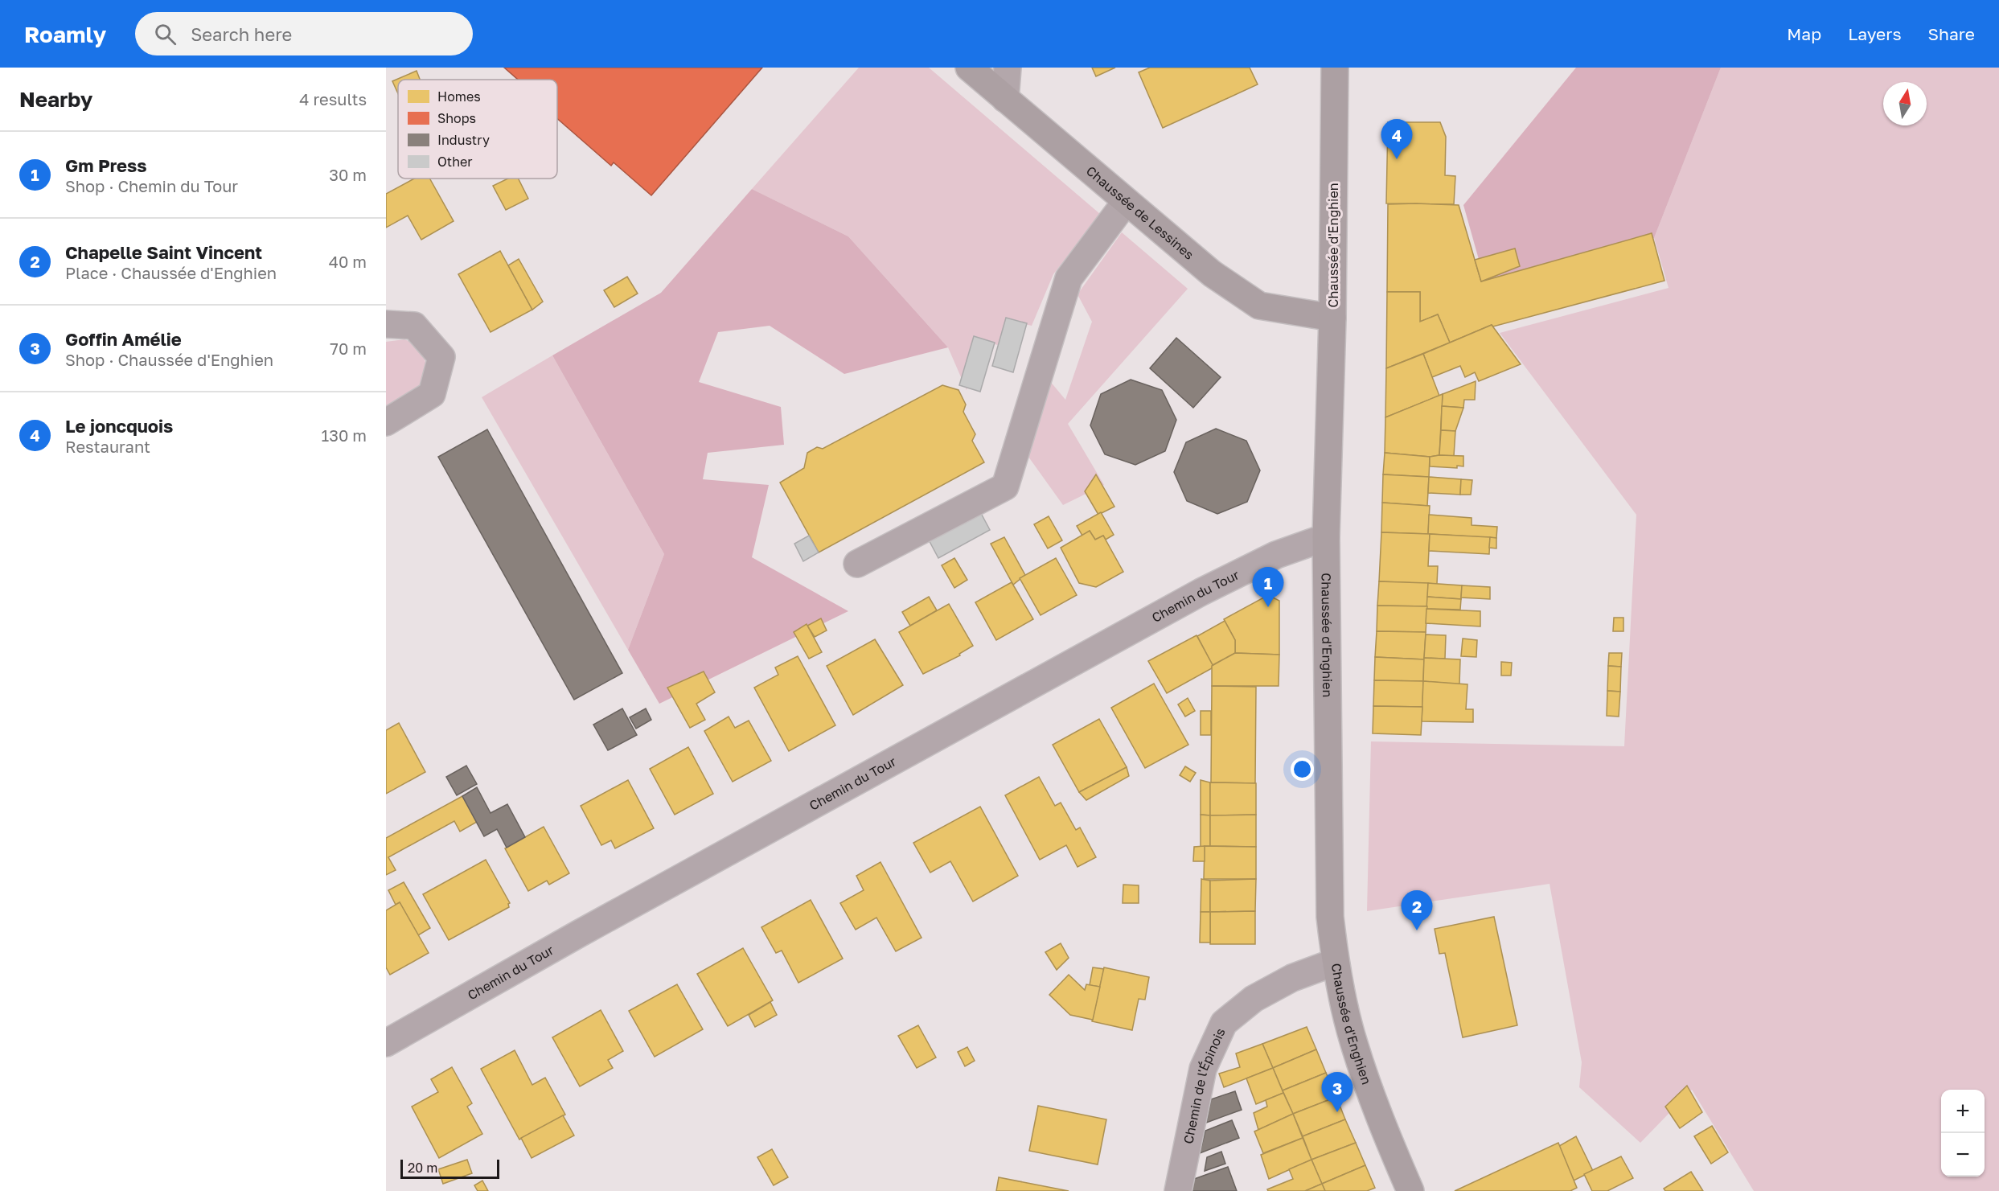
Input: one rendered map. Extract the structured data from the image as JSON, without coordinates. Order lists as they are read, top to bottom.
{
  "streets": {
    "main road": ["Chaussée de Lessines", "Chaussée d'Enghien"],
    "street": ["Chemin du Tour", "Chemin de l'Épinois"]
  },
  "crossings": [
    ["Chaussée de Lessines", "Chaussée d'Enghien"],
    ["Chaussée d'Enghien", "Chemin du Tour"],
    ["Chaussée d'Enghien", "Chemin de l'Épinois"]
  ],
  "legend": [
    "Homes",
    "Shops",
    "Industry",
    "Other"
  ],
  "scale_bar": "20 m",
  "north": "top",
  "page": {
    "header": "Roamly",
    "search": "Search here",
    "nav": ["Map", "Layers", "Share"],
    "heading": ["Nearby", "4 results"],
    "pins": [
      "4",
      "1",
      "2",
      "3"
    ],
    "list": [
      {
        "mark": "1",
        "name": "Gm Press",
        "note": "Shop · Chemin du Tour",
        "value": "30 m"
      },
      {
        "mark": "2",
        "name": "Chapelle Saint Vincent",
        "note": "Place · Chaussée d'Enghien",
        "value": "40 m"
      },
      {
        "mark": "3",
        "name": "Goffin Amélie",
        "note": "Shop · Chaussée d'Enghien",
        "value": "70 m"
      },
      {
        "mark": "4",
        "name": "Le joncquois",
        "note": "Restaurant",
        "value": "130 m"
      }
    ],
    "map_buttons": ["+", "−"],
    "scale": "20 m"
  }
}
